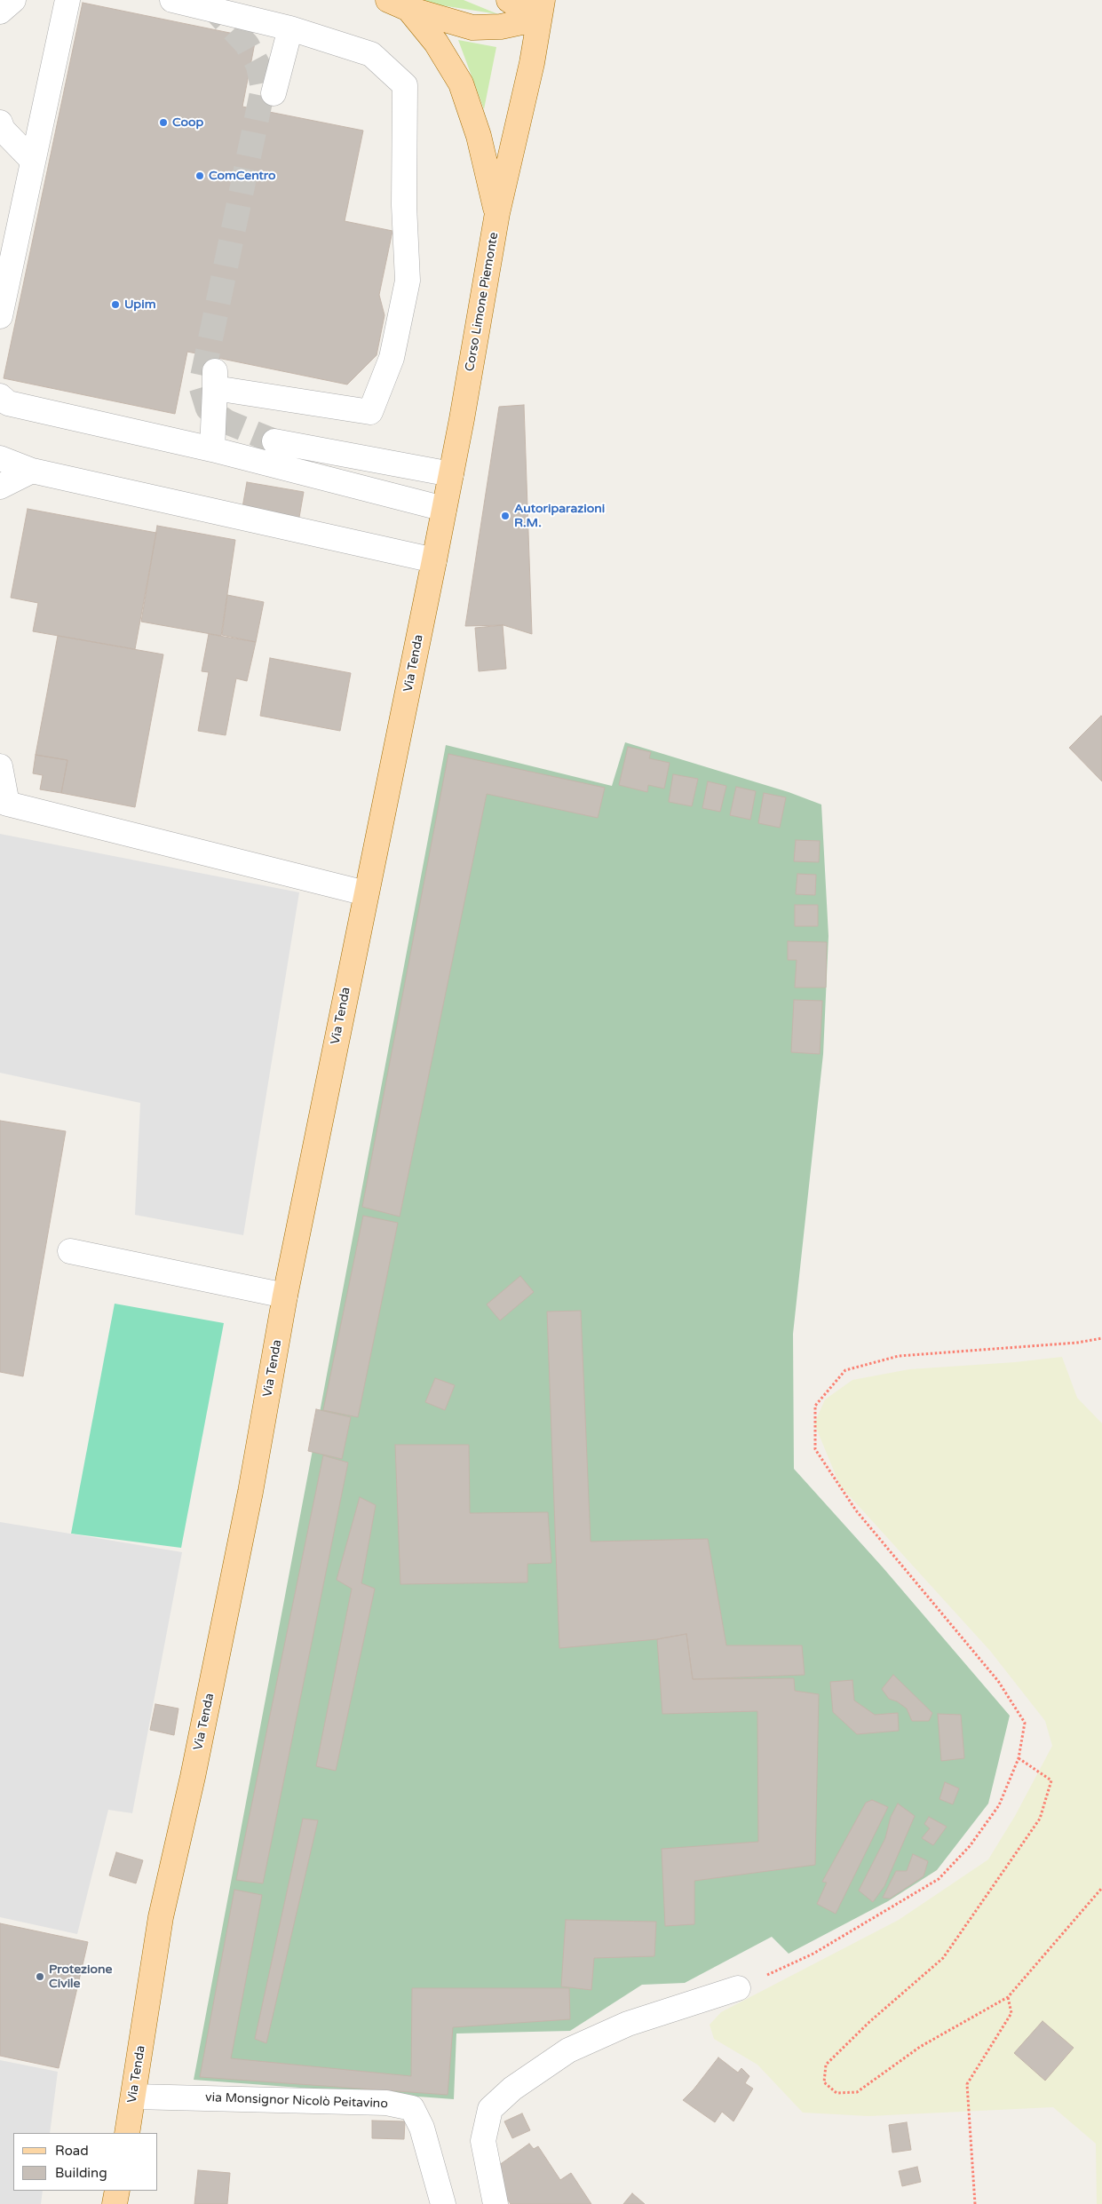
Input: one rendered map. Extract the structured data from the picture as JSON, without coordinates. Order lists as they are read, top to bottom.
{
  "streets": {
    "main road": ["Corso Limone Piemonte", "Via Tenda"],
    "lane": ["via Monsignor Nicolò Peitavino"]
  },
  "crossings": [
    ["Corso Limone Piemonte", "Via Tenda"],
    ["Via Tenda", "via Monsignor Nicolò Peitavino"]
  ],
  "places": [
    "Coop",
    "ComCentro",
    "Upim",
    "Autoriparazioni R.M.",
    "Protezione Civile"
  ],
  "legend": ["Road", "Building"]
}
